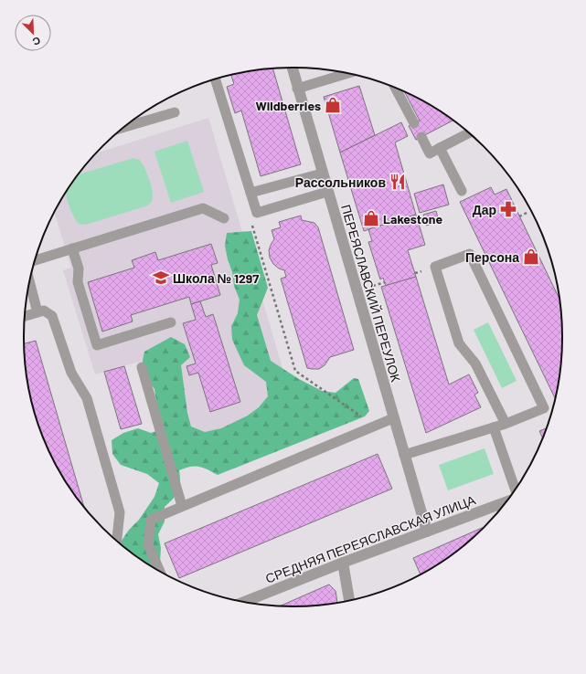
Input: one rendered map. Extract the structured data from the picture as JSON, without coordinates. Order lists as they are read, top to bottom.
{
  "streets": {
    "street": ["ПЕРЕЯСЛАВСКИЙ ПЕРЕУЛОК", "СРЕДНЯЯ ПЕРЕЯСЛАВСКАЯ УЛИЦА"]
  },
  "crossings": [
    ["ПЕРЕЯСЛАВСКИЙ ПЕРЕУЛОК", "СРЕДНЯЯ ПЕРЕЯСЛАВСКАЯ УЛИЦА"]
  ],
  "places": {
    "shop": ["Wildberries", "Lakestone", "Персона"],
    "restaurant": ["Рассольников"],
    "pharmacy": ["Дар"],
    "school or university": ["Школа № 1297"]
  },
  "north": "bottom right"
}
